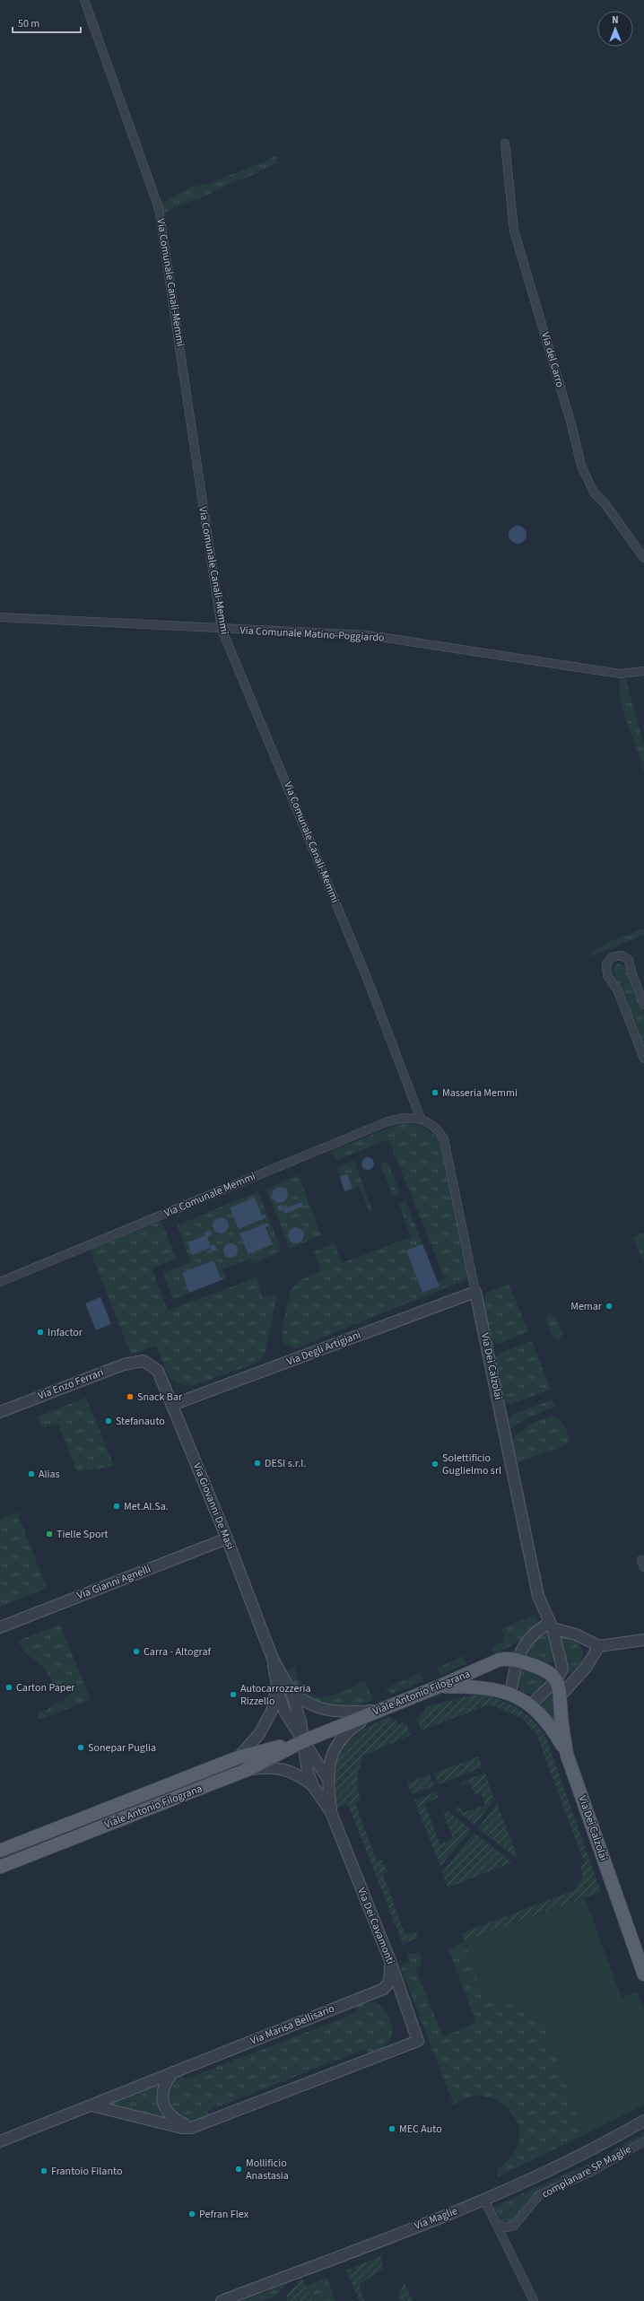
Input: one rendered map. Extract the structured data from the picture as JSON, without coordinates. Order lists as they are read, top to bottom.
{
  "streets": {
    "main road": ["Via Dei Calzolai", "Viale Antonio Filograna"],
    "street": [
      "Via Comunale Canali-Memmi",
      "Via del Carro",
      "Via Comunale Matino-Poggiardo",
      "Via Comunale Memmi",
      "Via Degli Artigiani",
      "Via Enzo Ferrari",
      "Via Giovanni De Masi",
      "Via Gianni Agnelli",
      "Via Dei Cavamonti",
      "Via Marisa Bellisario",
      "complanare SP Maglie",
      "Via Maglie"
    ]
  },
  "crossings": [
    ["Via Comunale Canali-Memmi", "Via Comunale Matino-Poggiardo"],
    ["Via Comunale Canali-Memmi", "Via Comunale Memmi"],
    ["Via Comunale Canali-Memmi", "Via Dei Calzolai"],
    ["Via Comunale Memmi", "Via Dei Calzolai"],
    ["Via Degli Artigiani", "Via Dei Calzolai"],
    ["Via Degli Artigiani", "Via Giovanni De Masi"],
    ["Via Enzo Ferrari", "Via Giovanni De Masi"],
    ["Via Giovanni De Masi", "Via Gianni Agnelli"],
    ["Via Dei Cavamonti", "Via Marisa Bellisario"]
  ],
  "places": [
    "Masseria Memmi",
    "Memar",
    "Infactor",
    "Snack Bar",
    "Stefanauto",
    "DESI s.r.l.",
    "Solettificio Guglielmo srl",
    "Alias",
    "Met.Al.Sa.",
    "Tielle Sport",
    "Carra - Altograf",
    "Carton Paper",
    "Autocarrozzeria Rizzello",
    "Sonepar Puglia",
    "MEC Auto",
    "Mollificio Anastasia",
    "Frantoio Filanto",
    "Pefran Flex"
  ],
  "scale_bar": "50 m",
  "north": "top"
}
